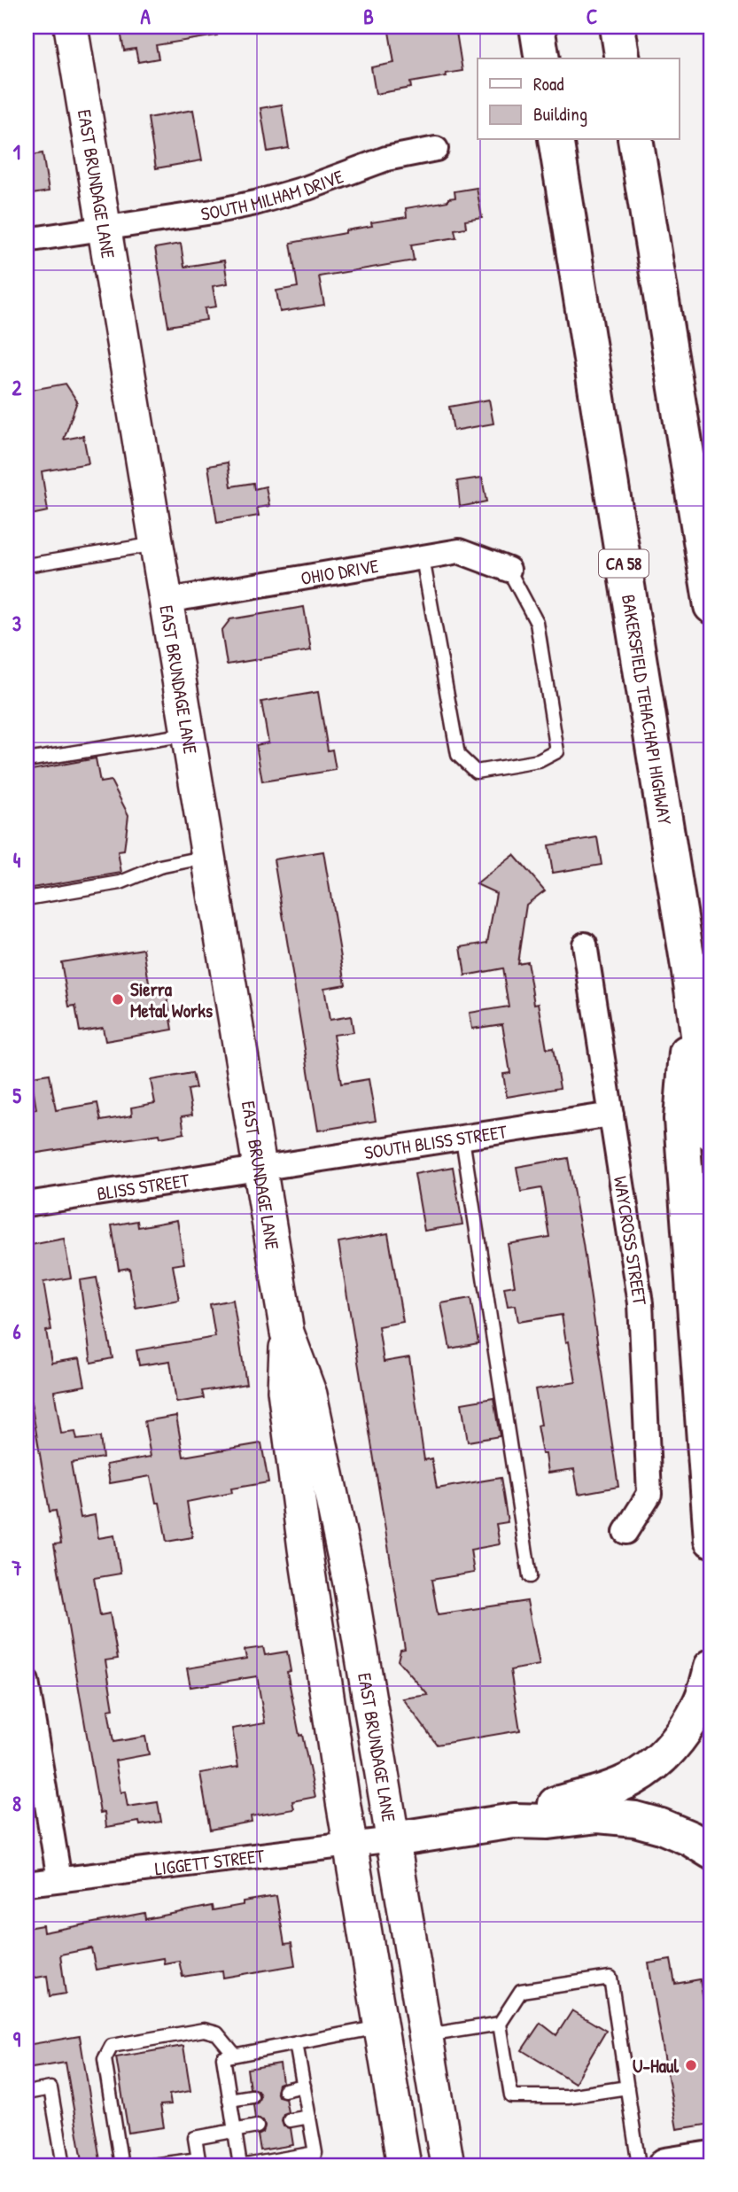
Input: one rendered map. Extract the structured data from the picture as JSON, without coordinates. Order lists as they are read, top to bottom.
{
  "streets": {
    "highway": ["CA 58", "BAKERSFIELD TEHACHAPI HIGHWAY"],
    "main road": ["EAST BRUNDAGE LANE"],
    "street": [
      "SOUTH MILHAM DRIVE",
      "OHIO DRIVE",
      "SOUTH BLISS STREET",
      "BLISS STREET",
      "WAYCROSS STREET",
      "LIGGETT STREET"
    ]
  },
  "crossings": [
    ["EAST BRUNDAGE LANE", "SOUTH MILHAM DRIVE"],
    ["EAST BRUNDAGE LANE", "OHIO DRIVE"],
    ["EAST BRUNDAGE LANE", "SOUTH BLISS STREET"],
    ["EAST BRUNDAGE LANE", "BLISS STREET"],
    ["EAST BRUNDAGE LANE", "LIGGETT STREET"],
    ["SOUTH BLISS STREET", "BLISS STREET"],
    ["SOUTH BLISS STREET", "WAYCROSS STREET"]
  ],
  "places": ["Sierra Metal Works", "U-Haul"],
  "legend": ["Road", "Building"],
  "grid": {
    "columns": ["A", "B", "C"],
    "rows": [
      "1",
      "2",
      "3",
      "4",
      "5",
      "6",
      "7",
      "8",
      "9"
    ]
  }
}
